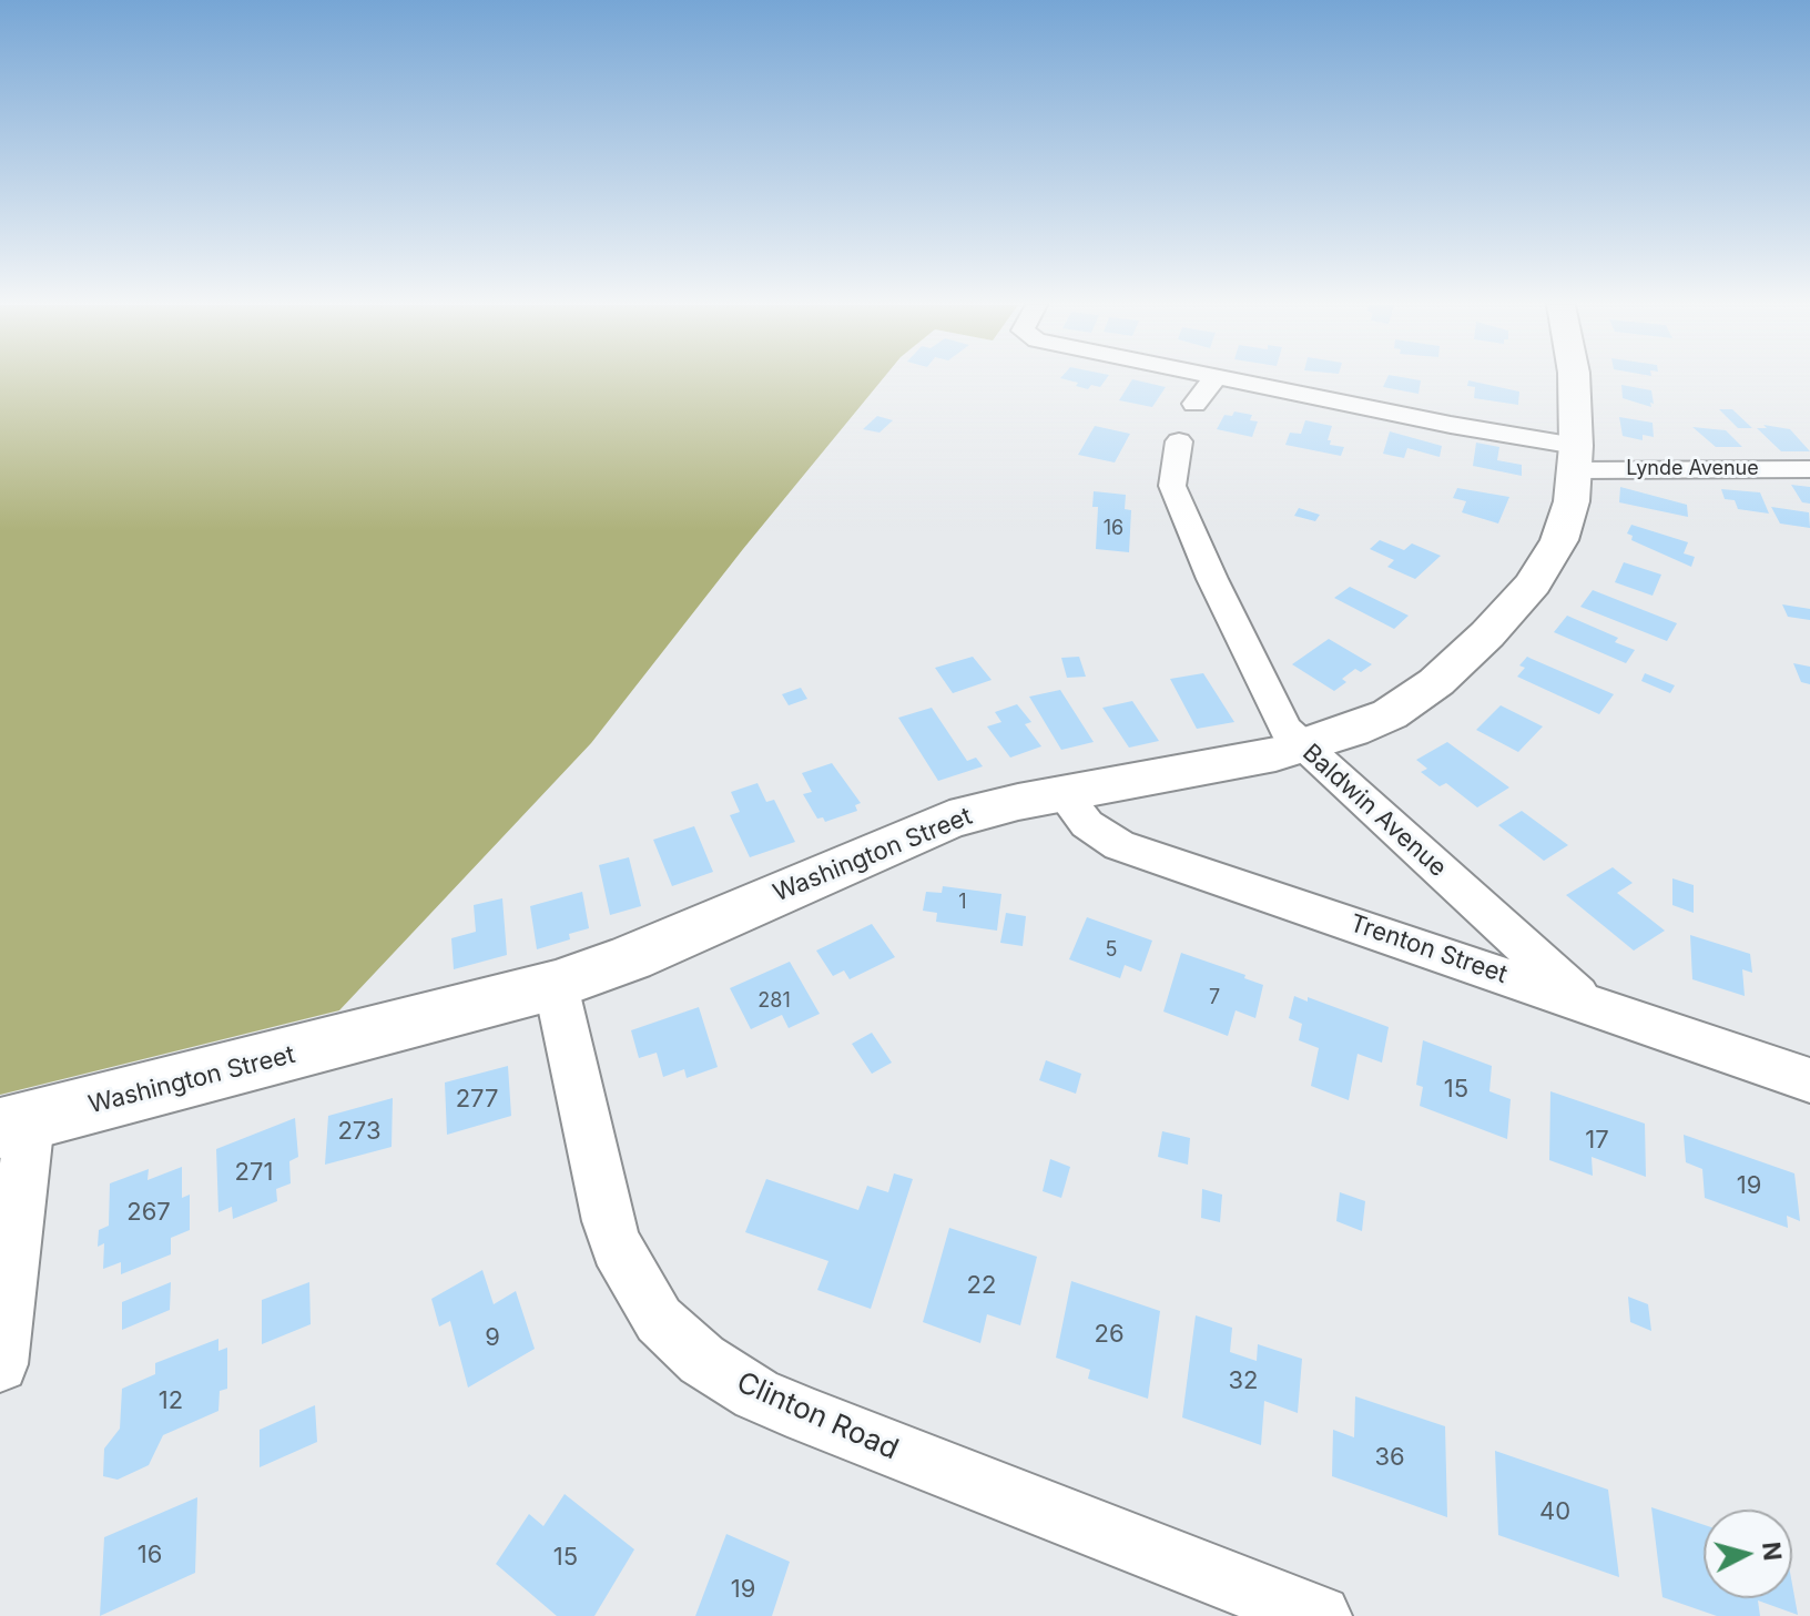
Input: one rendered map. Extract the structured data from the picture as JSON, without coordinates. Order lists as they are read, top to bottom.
{
  "streets": {
    "main road": ["Washington Street"],
    "street": [
      "Lynde Avenue",
      "Baldwin Avenue",
      "Trenton Street",
      "Clinton Road"
    ]
  },
  "crossings": [
    ["Lynde Avenue", "Washington Street"],
    ["Baldwin Avenue", "Washington Street"],
    ["Baldwin Avenue", "Trenton Street"],
    ["Washington Street", "Trenton Street"],
    ["Washington Street", "Clinton Road"]
  ],
  "house_numbers": [
    "16",
    "1",
    "5",
    "7",
    "281",
    "15",
    "277",
    "273",
    "17",
    "271",
    "19",
    "267",
    "22",
    "26",
    "9",
    "32",
    "12",
    "36",
    "40",
    "16",
    "15",
    "19"
  ],
  "north": "right"
}
